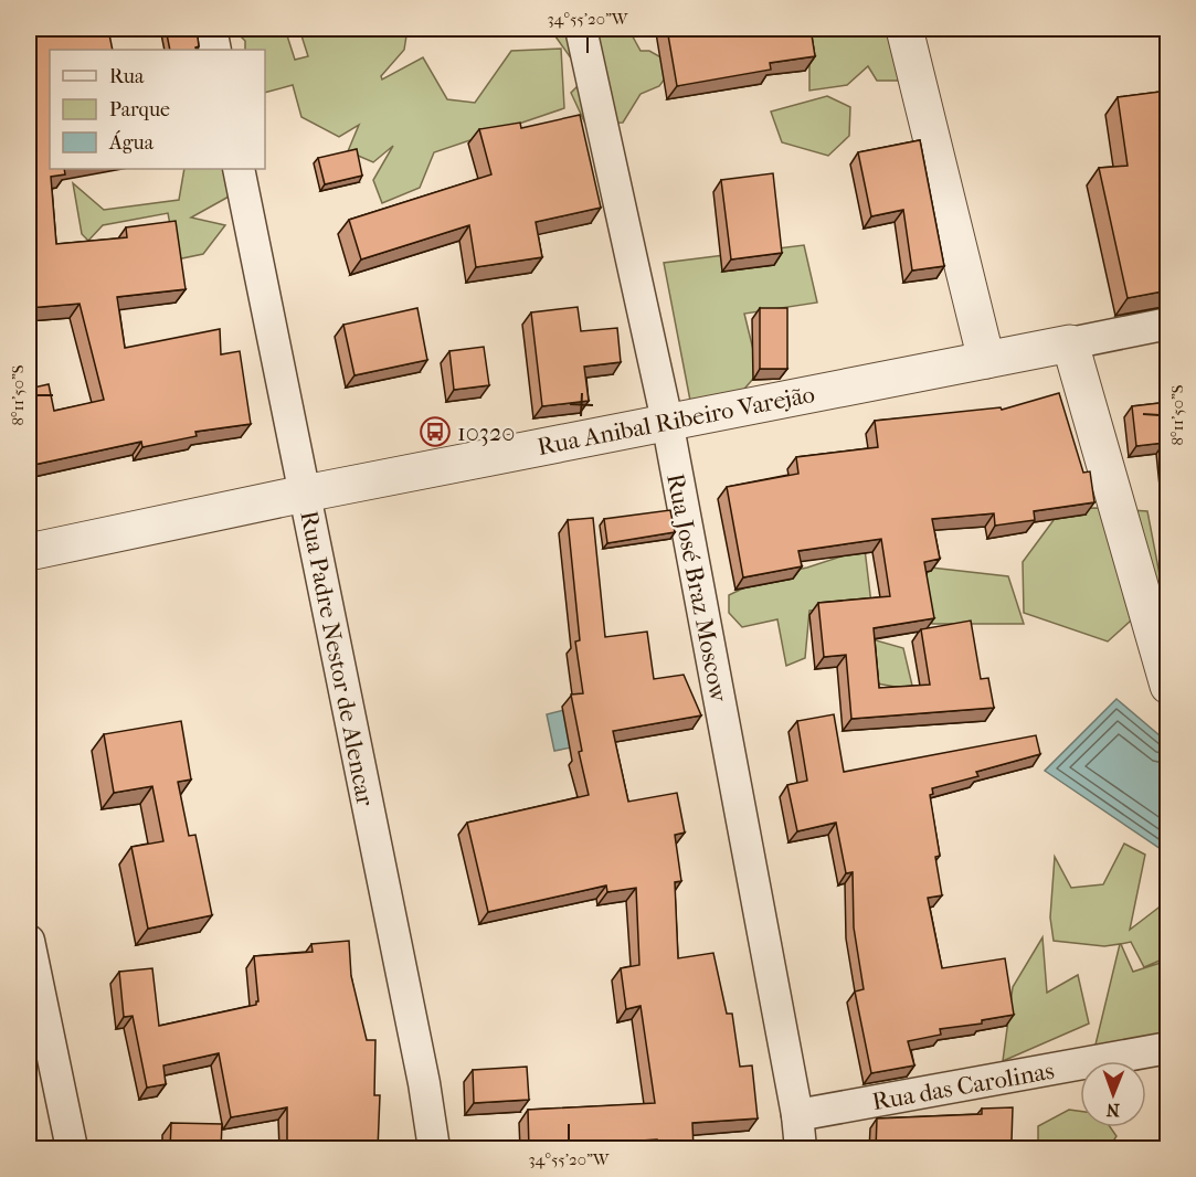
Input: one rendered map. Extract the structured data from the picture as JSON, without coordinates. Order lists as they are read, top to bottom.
{
  "streets": {
    "street": [
      "Rua Anibal Ribeiro Varejão",
      "Rua José Braz Moscow",
      "Rua Padre Nestor de Alencar",
      "Rua das Carolinas"
    ]
  },
  "crossings": [
    ["Rua Anibal Ribeiro Varejão", "Rua José Braz Moscow"],
    ["Rua Anibal Ribeiro Varejão", "Rua Padre Nestor de Alencar"],
    ["Rua José Braz Moscow", "Rua das Carolinas"]
  ],
  "places": {
    "bus stop": ["10320"]
  },
  "legend": ["Rua", "Parque", "Água"],
  "north": "bottom",
  "coordinates": ["34°55'20\"W", "8°11'50\"S"]
}
